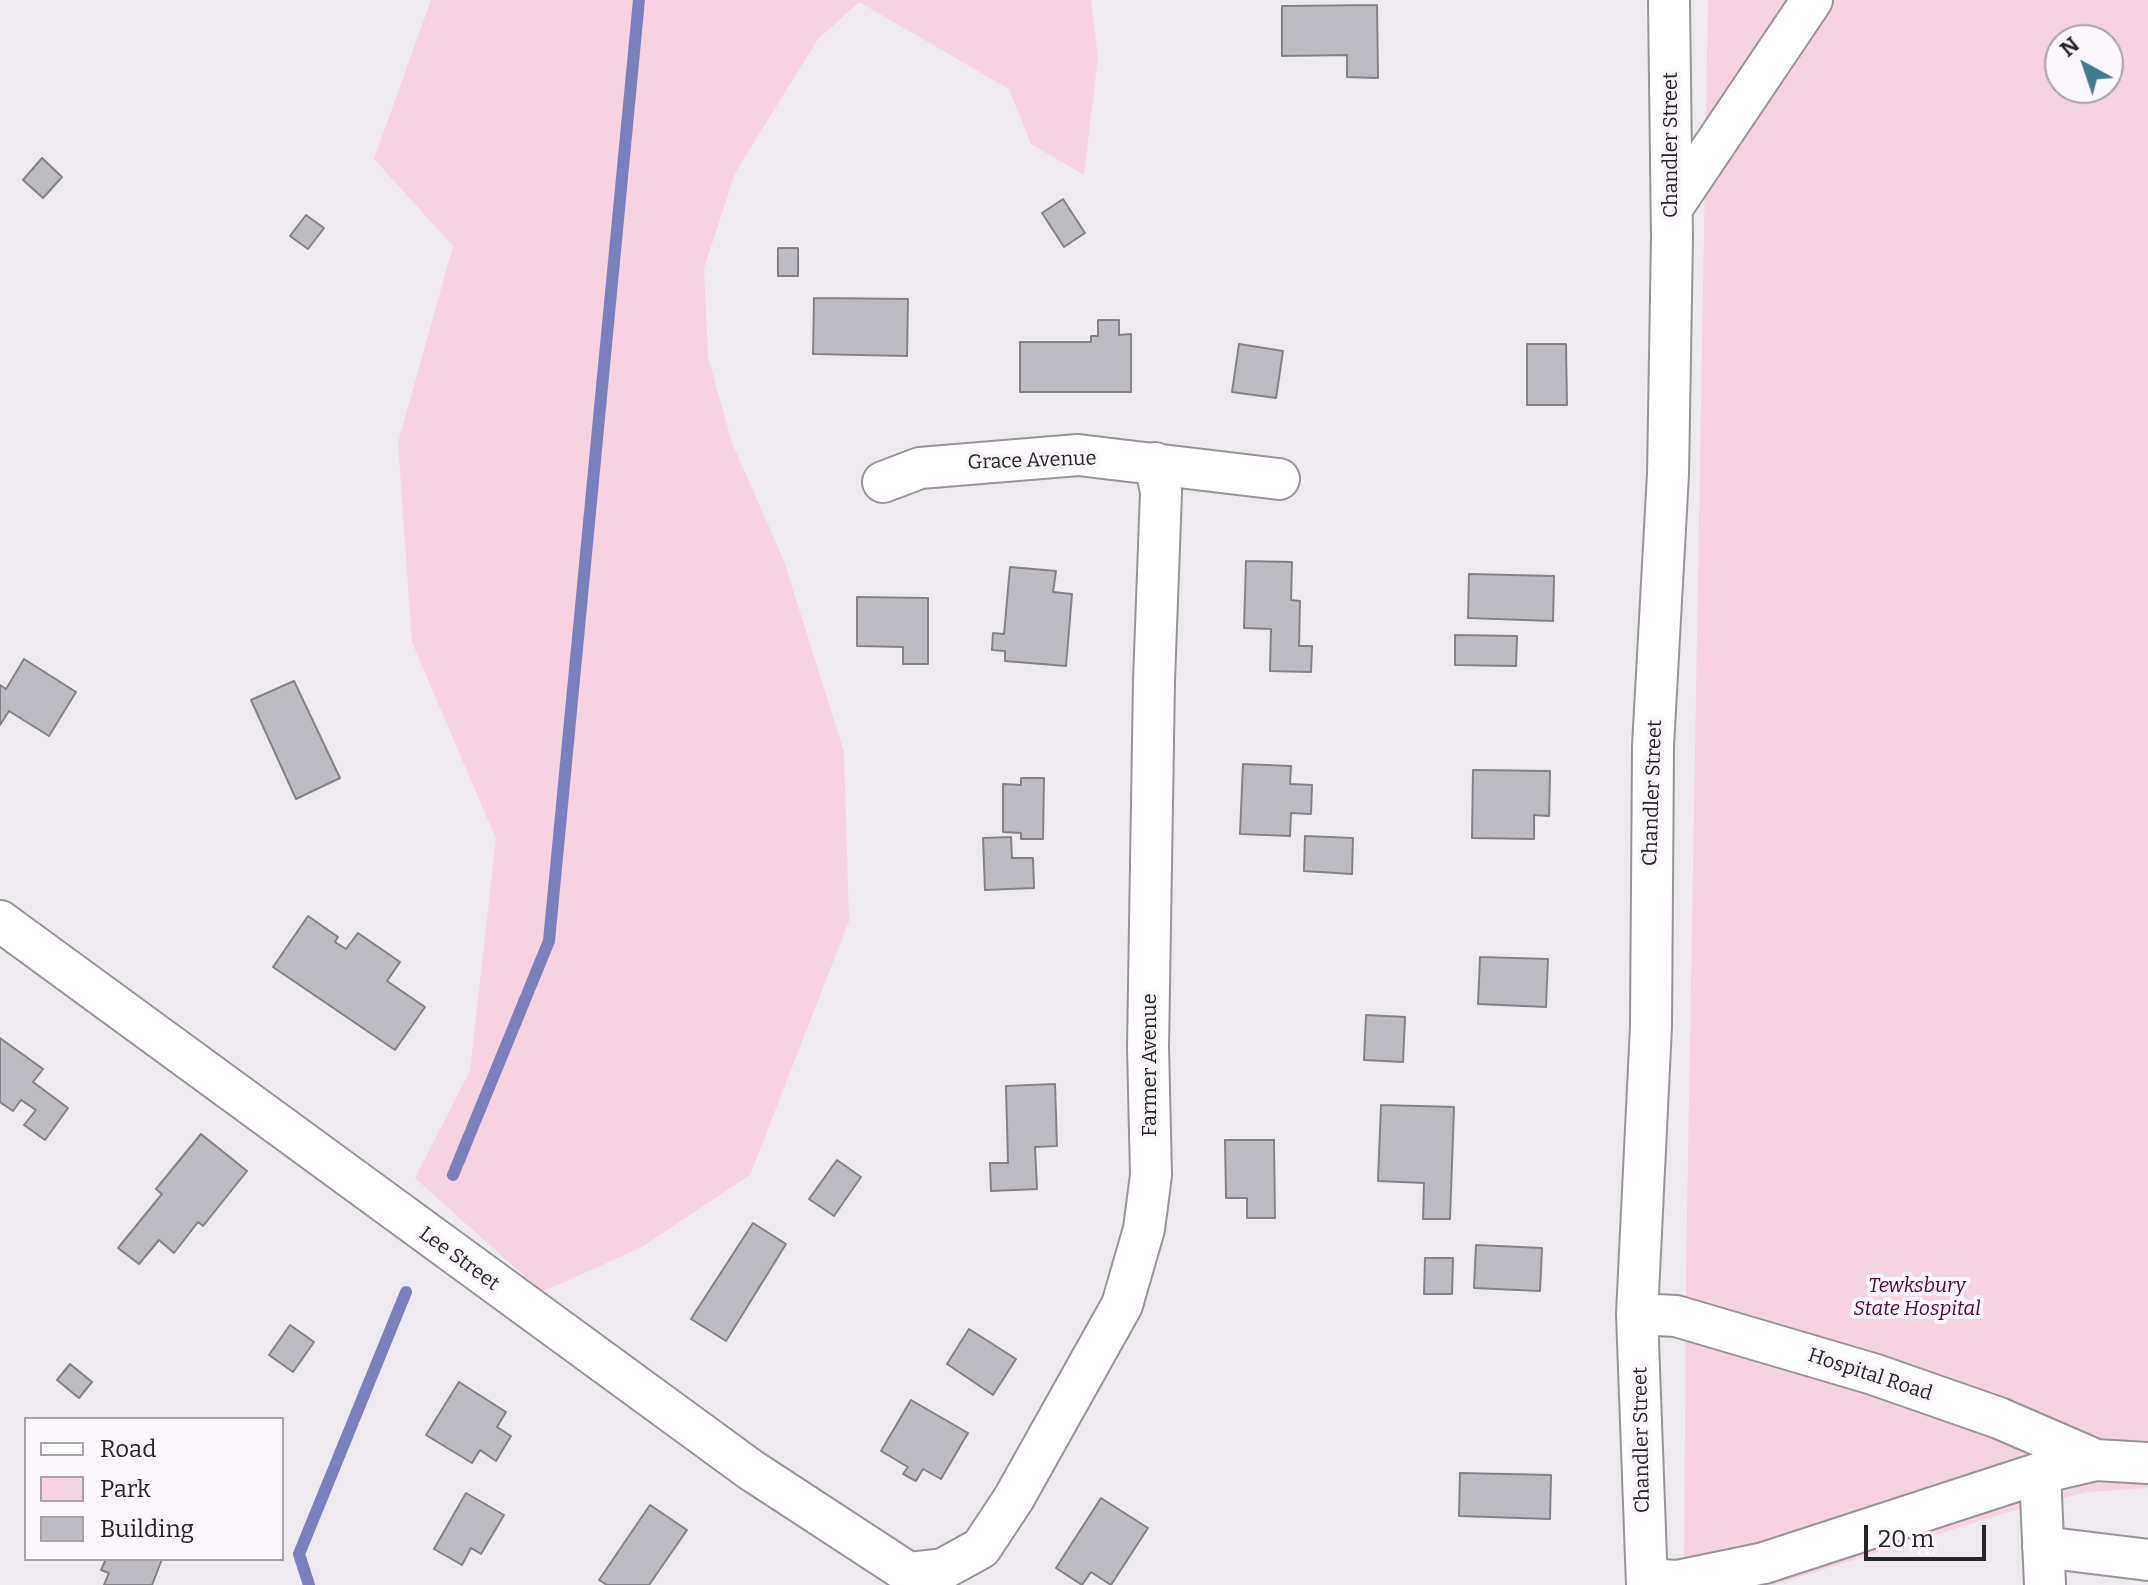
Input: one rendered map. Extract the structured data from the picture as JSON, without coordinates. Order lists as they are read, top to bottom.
{
  "streets": {
    "street": [
      "Chandler Street",
      "Grace Avenue",
      "Farmer Avenue",
      "Lee Street",
      "Hospital Road"
    ]
  },
  "crossings": [
    ["Chandler Street", "Hospital Road"],
    ["Grace Avenue", "Farmer Avenue"],
    ["Farmer Avenue", "Lee Street"]
  ],
  "parks": ["Tewksbury State Hospital"],
  "legend": ["Road", "Park", "Building"],
  "scale_bar": "20 m",
  "north": "top left"
}
